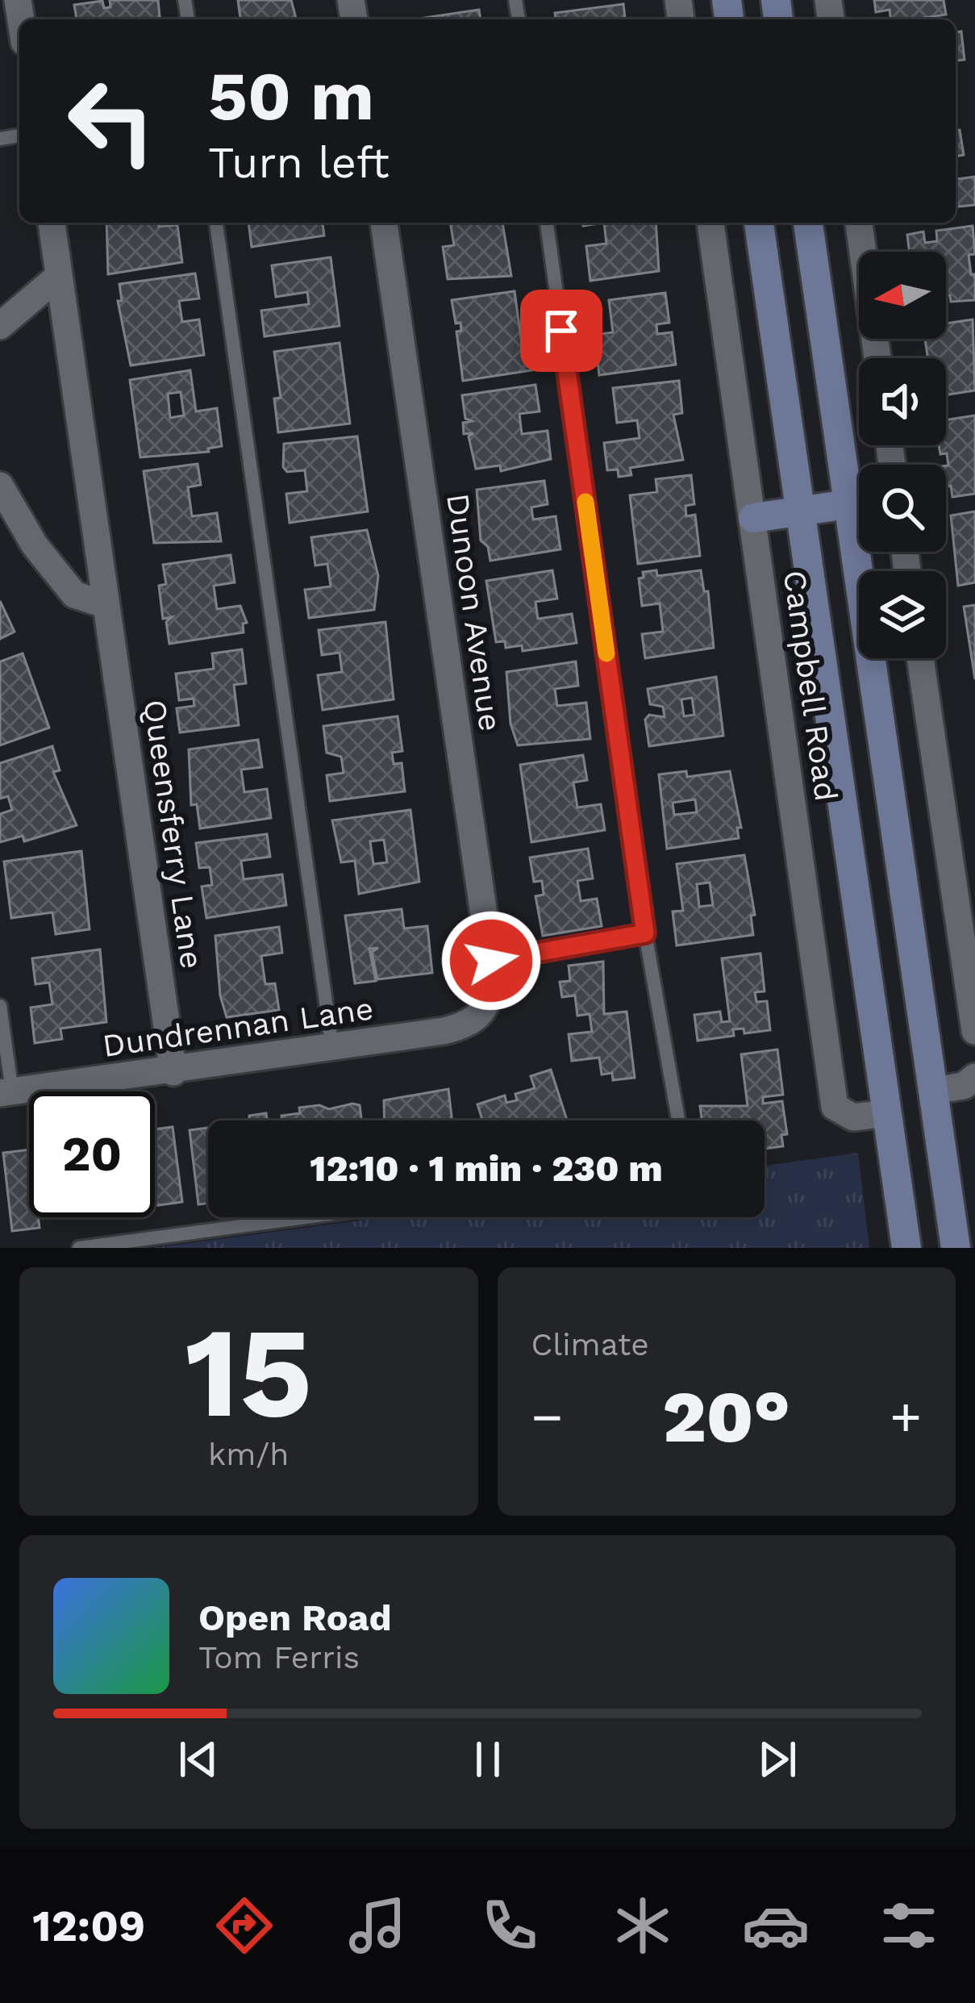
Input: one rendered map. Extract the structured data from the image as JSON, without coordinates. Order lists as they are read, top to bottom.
{
  "streets": {
    "main road": ["Campbell Road"],
    "street": ["Dunoon Avenue", "Queensferry Lane", "Dundrennan Lane"]
  },
  "crossings": [
    ["Dunoon Avenue", "Dundrennan Lane"],
    ["Queensferry Lane", "Dundrennan Lane"]
  ],
  "north": "left",
  "page": {
    "turn": ["50 m", "Turn left"],
    "limit": "20",
    "trip": "12:10 · 1 min · 230 m",
    "tile": [
      ["15", "km/h"],
      "Climate"
    ],
    "heat": ["−", "20°", "+"],
    "song": ["Open Road", "Tom Ferris"],
    "tabs": "12:09"
  }
}
